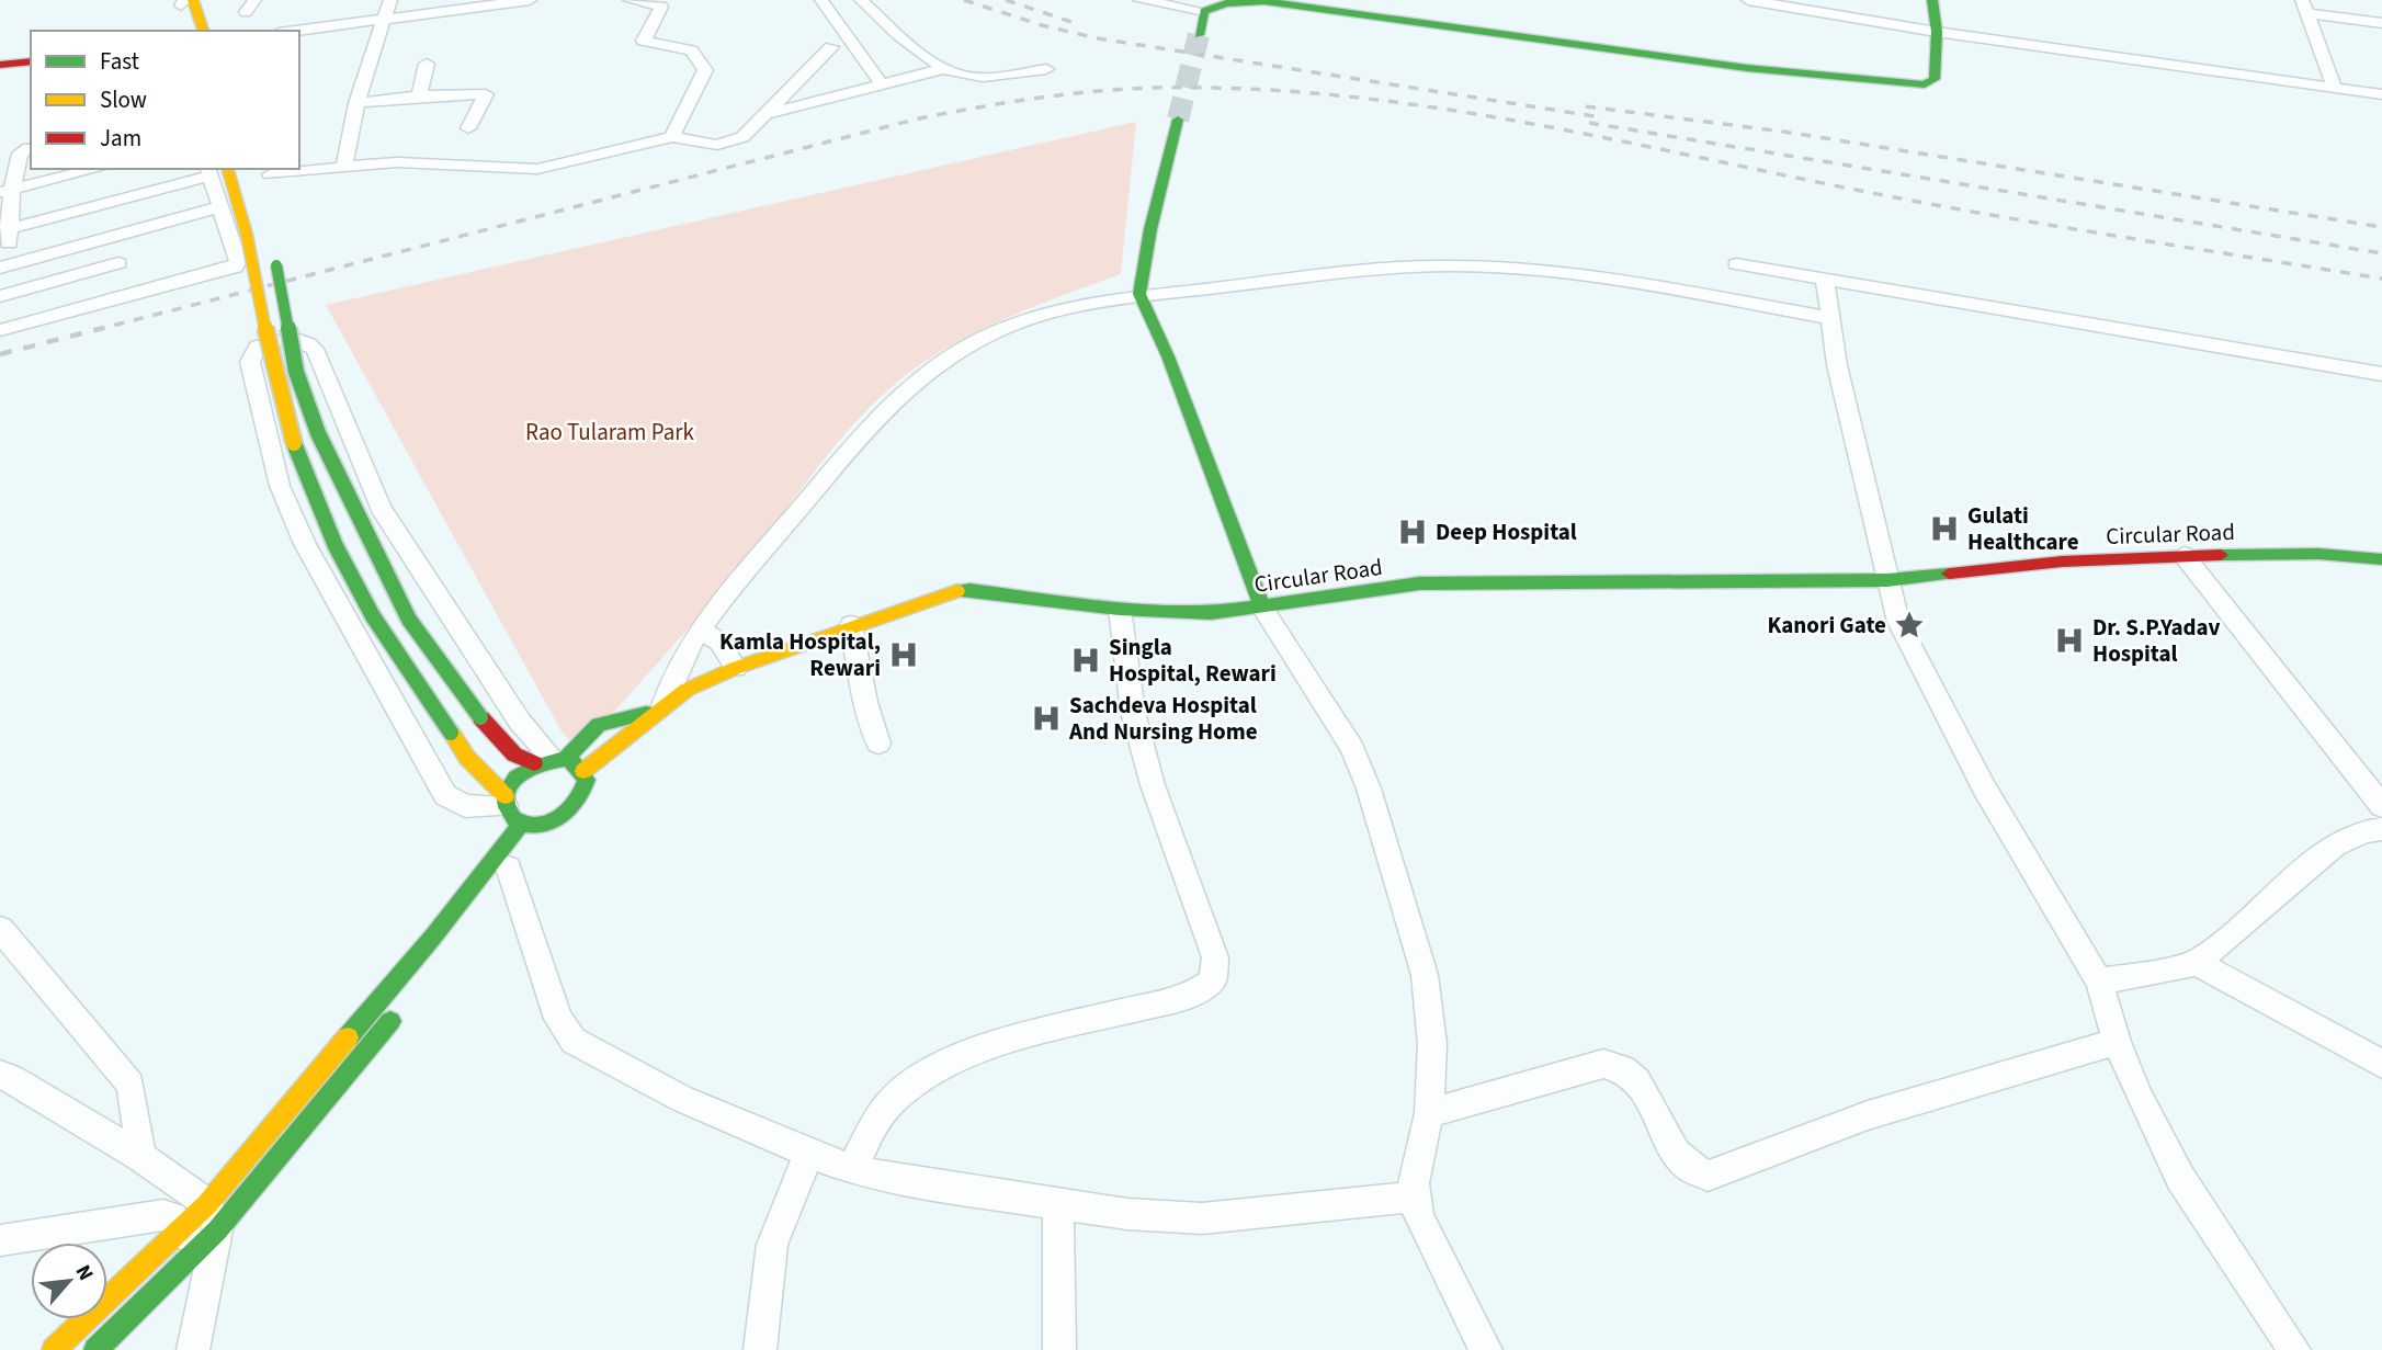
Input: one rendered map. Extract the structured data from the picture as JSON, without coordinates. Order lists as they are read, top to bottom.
{
  "streets": {
    "main road": ["Circular Road"]
  },
  "parks": ["Rao Tularam Park"],
  "places": {
    "hospital": [
      "Gulati Healthcare",
      "Deep Hospital",
      "Dr. S.P.Yadav Hospital",
      "Kamla Hospital, Rewari",
      "Singla Hospital, Rewari",
      "Sachdeva Hospital And Nursing Home"
    ],
    "place": ["Kanori Gate"]
  },
  "legend": ["Fast", "Slow", "Jam"],
  "north": "top right"
}
